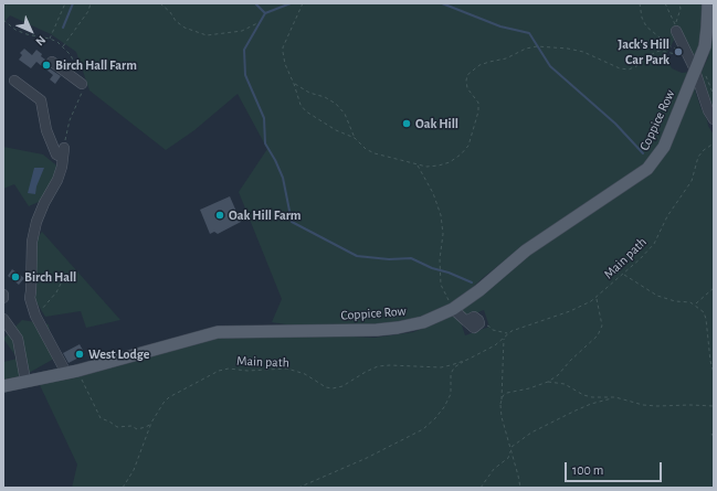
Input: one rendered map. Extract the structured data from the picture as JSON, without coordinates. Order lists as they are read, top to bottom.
{
  "streets": {
    "main road": ["Coppice Row"],
    "path": ["Main path"]
  },
  "places": [
    "Jack's Hill Car Park",
    "Birch Hall Farm",
    "Oak Hill",
    "Oak Hill Farm",
    "Birch Hall",
    "West Lodge"
  ],
  "scale_bar": "100 m",
  "north": "bottom right"
}
